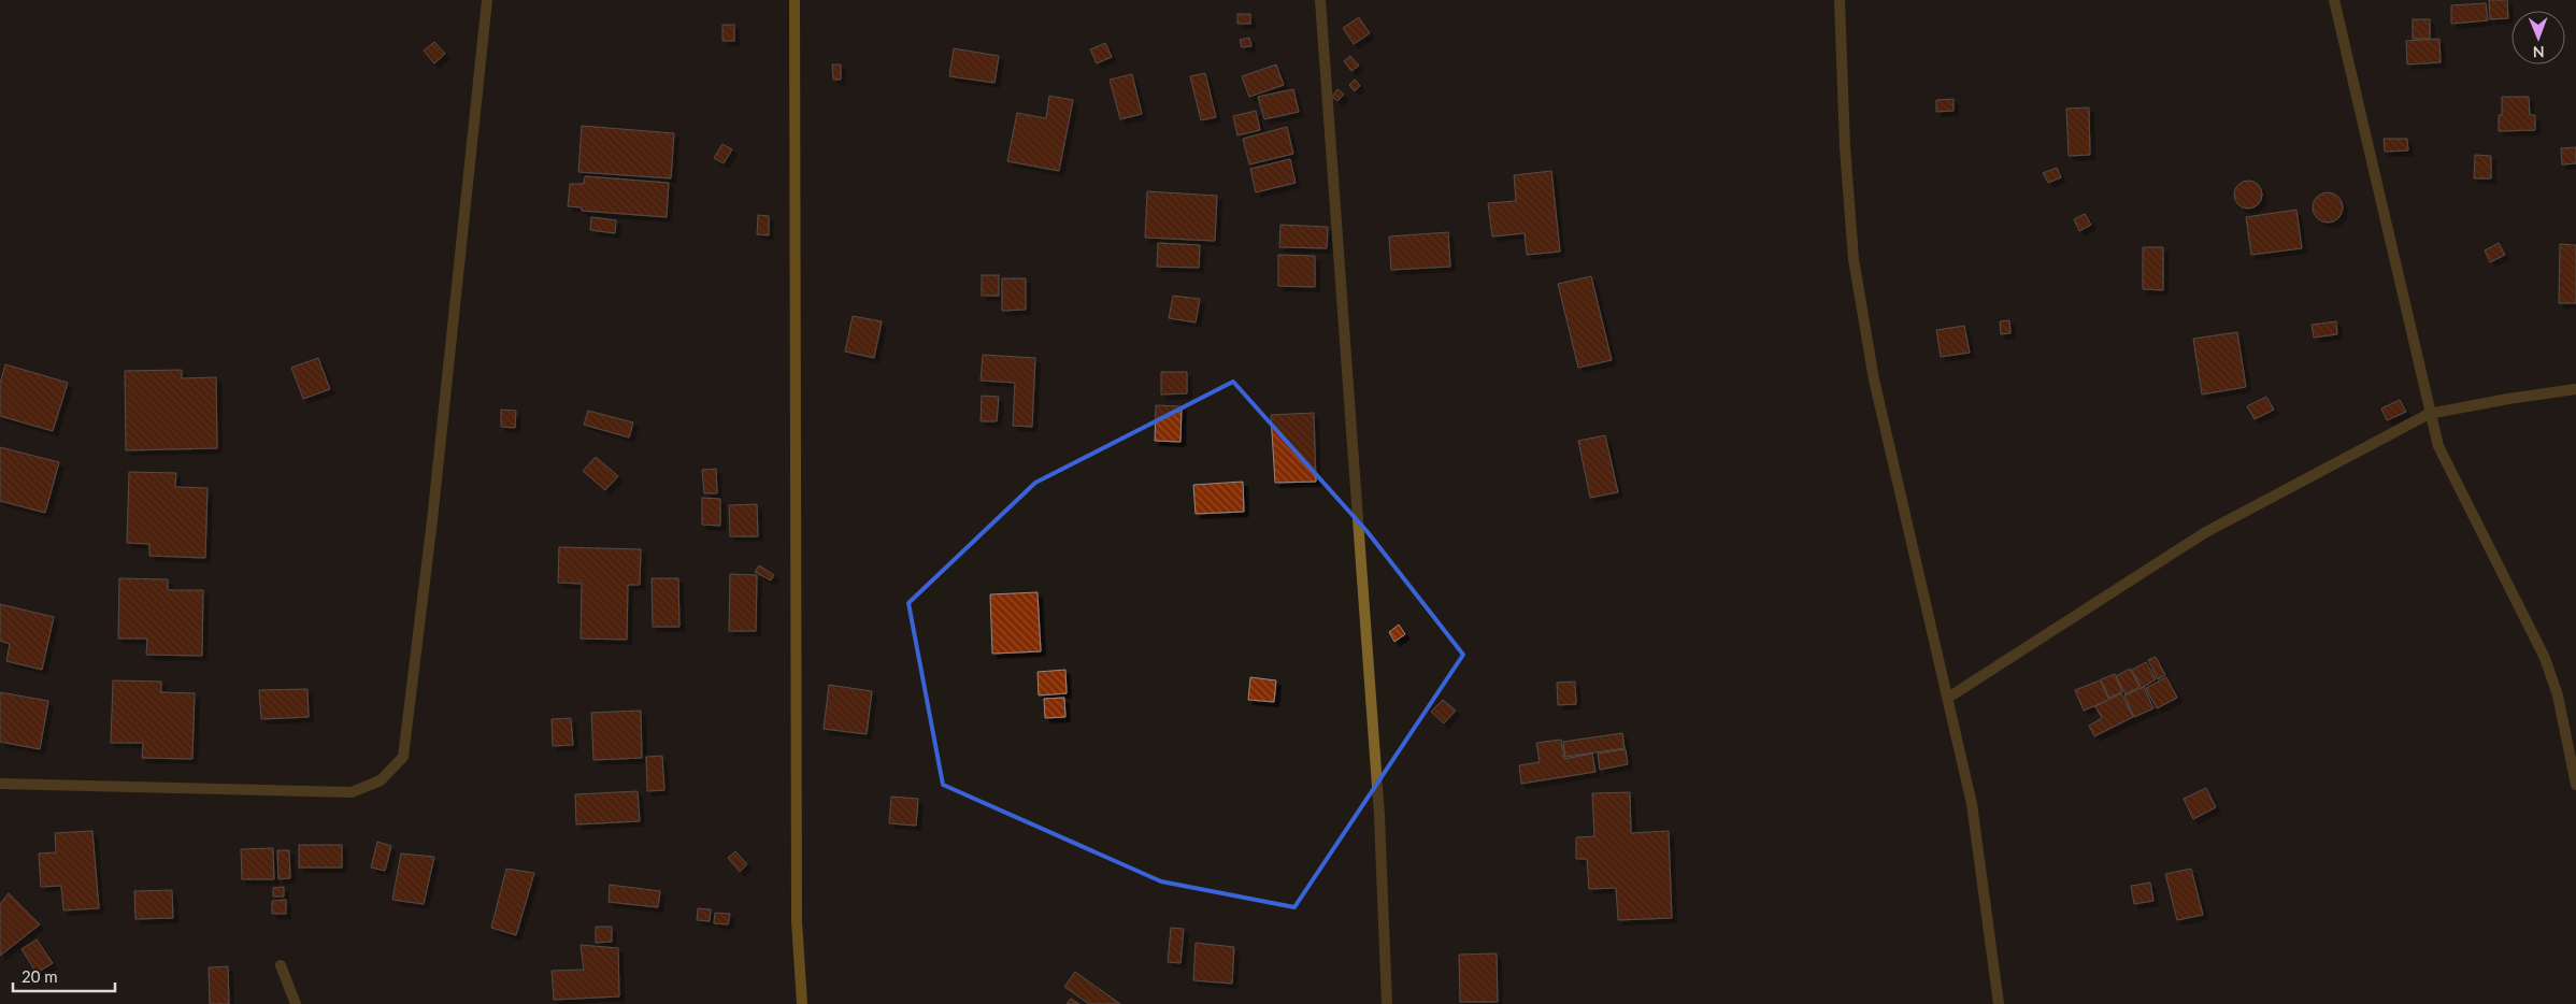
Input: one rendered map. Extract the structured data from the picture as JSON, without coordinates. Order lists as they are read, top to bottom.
{
  "scale_bar": "20 m",
  "north": "bottom"
}
